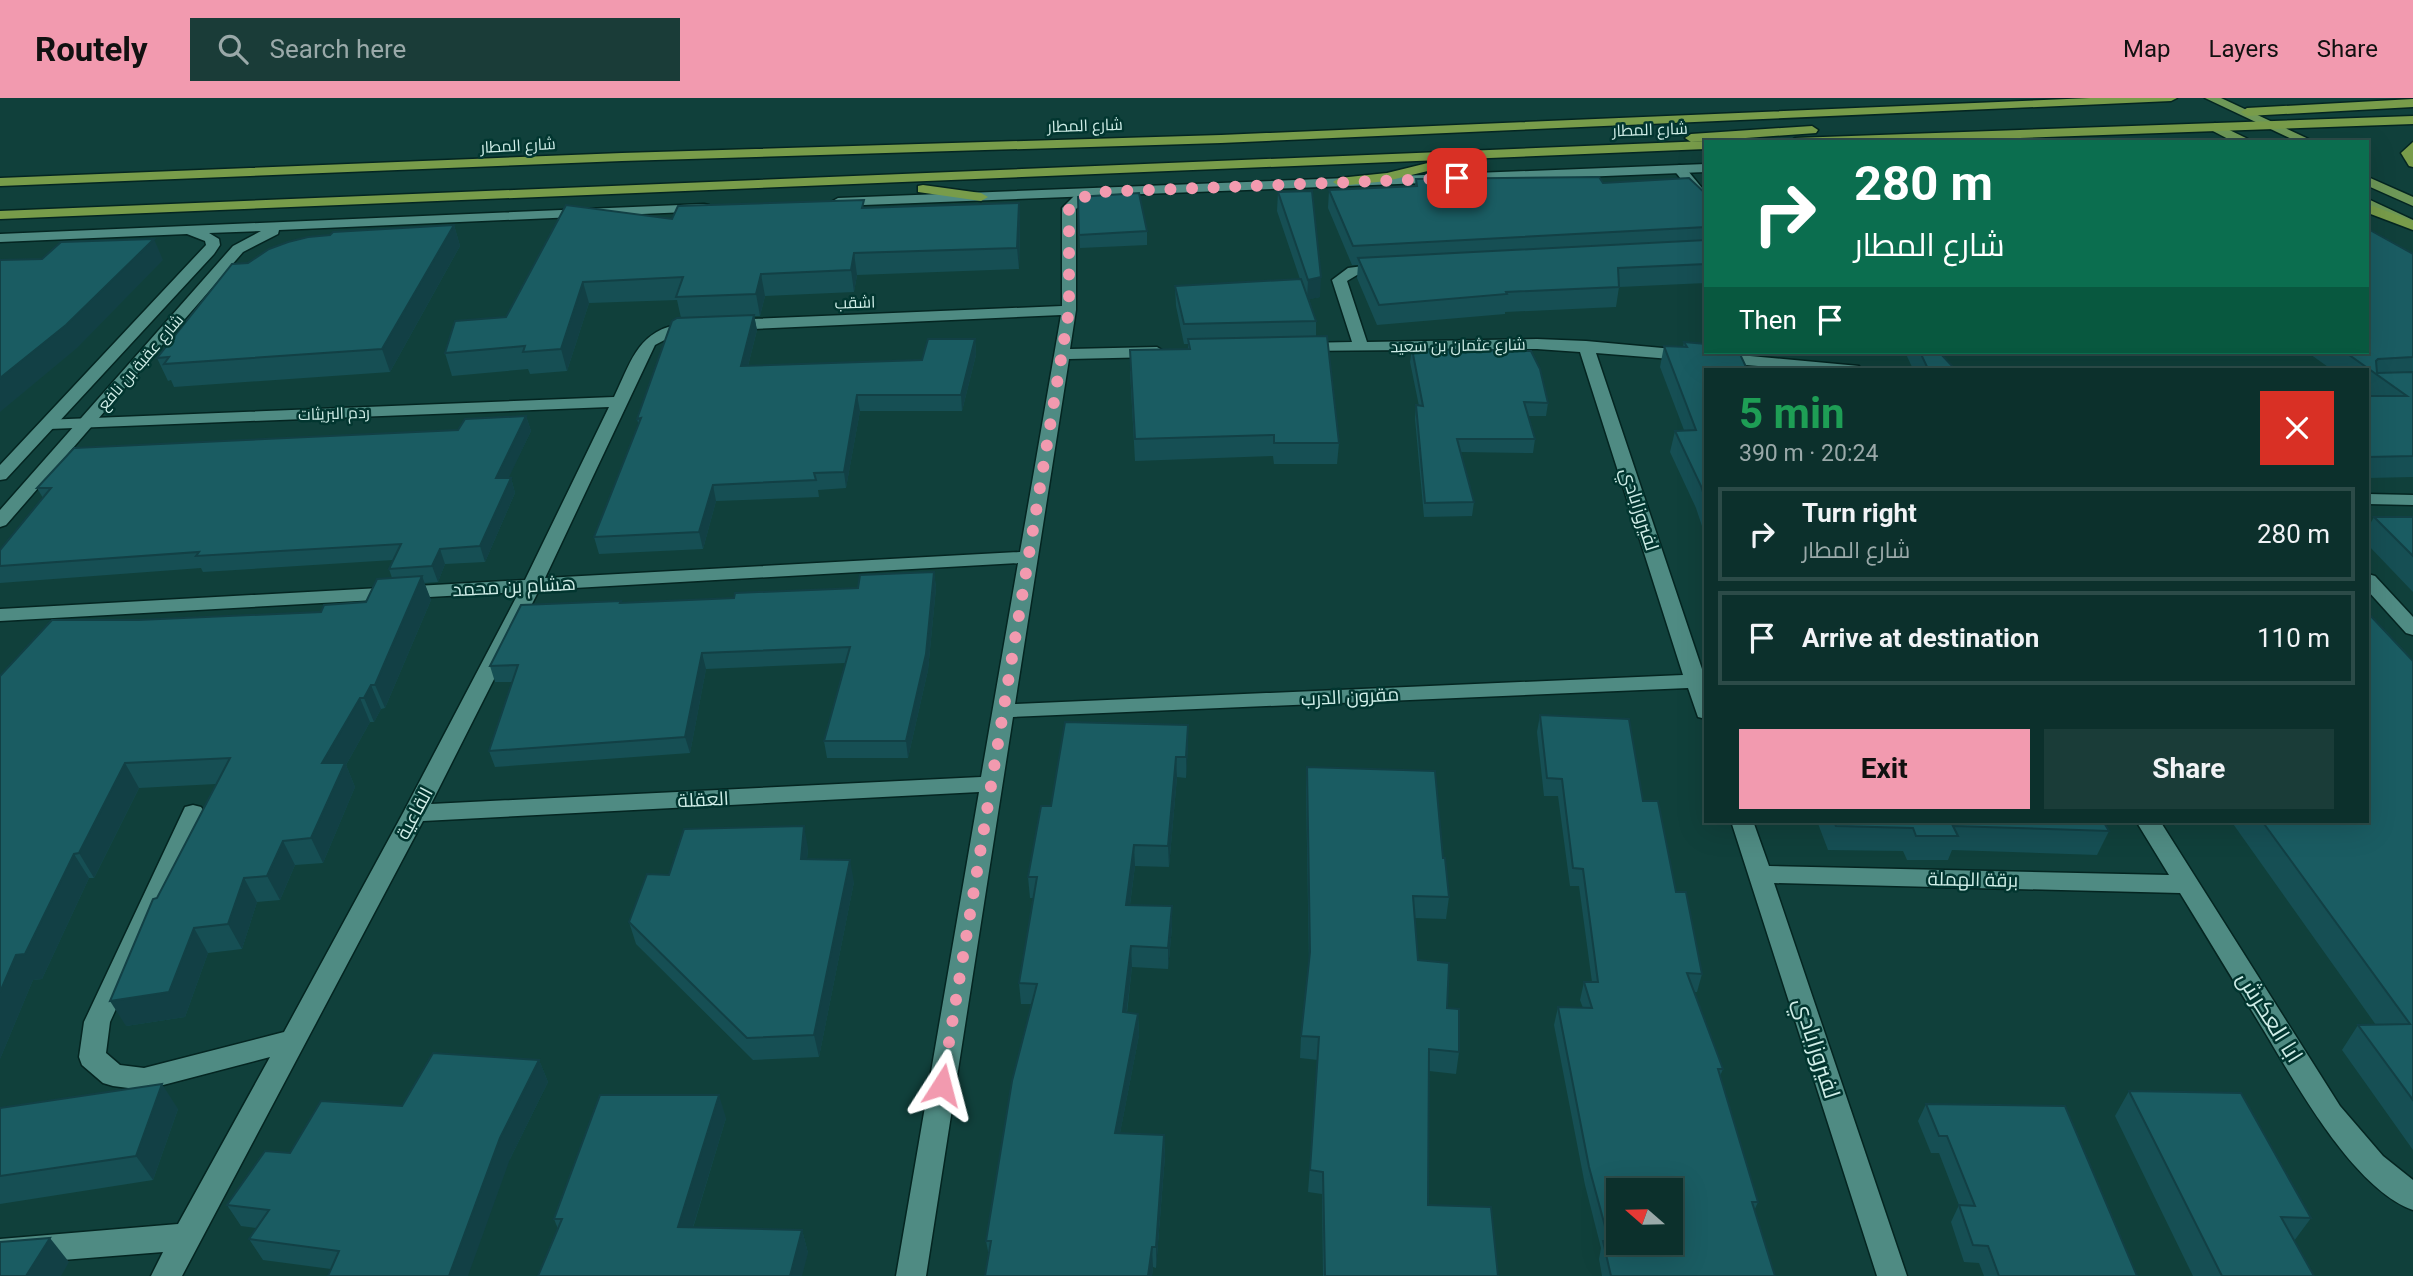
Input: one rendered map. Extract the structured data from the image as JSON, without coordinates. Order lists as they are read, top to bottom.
{
  "streets": {
    "highway": ["شارع المطار"],
    "street": [
      "اشقب",
      "شارع عثمان بن سعيد",
      "شارع عقبة بن نافع",
      "ردم البريثات",
      "لفيروزابادي",
      "هشام بن محمد",
      "مقرون الدرب",
      "العقلة",
      "القاعية",
      "برقة الهملة",
      "ابا العكرش"
    ]
  },
  "crossings": [
    ["اشقب", "القاعية"],
    ["شارع عثمان بن سعيد", "لفيروزابادي"],
    ["شارع عقبة بن نافع", "ردم البريثات"],
    ["ردم البريثات", "القاعية"],
    ["لفيروزابادي", "مقرون الدرب"],
    ["لفيروزابادي", "برقة الهملة"],
    ["هشام بن محمد", "القاعية"],
    ["العقلة", "القاعية"],
    ["برقة الهملة", "ابا العكرش"]
  ],
  "north": "left",
  "page": {
    "header": "Routely",
    "search": "Search here",
    "nav": ["Map", "Layers", "Share"],
    "turn": ["280 m", "شارع المطار"],
    "then": "Then",
    "heading": ["5 min", "390 m · 20:24"],
    "list": [
      {
        "name": "Turn right",
        "note": "شارع المطار",
        "value": "280 m"
      },
      {
        "name": "Arrive at destination",
        "value": "110 m"
      }
    ],
    "buttons": ["Exit", "Share"]
  }
}
